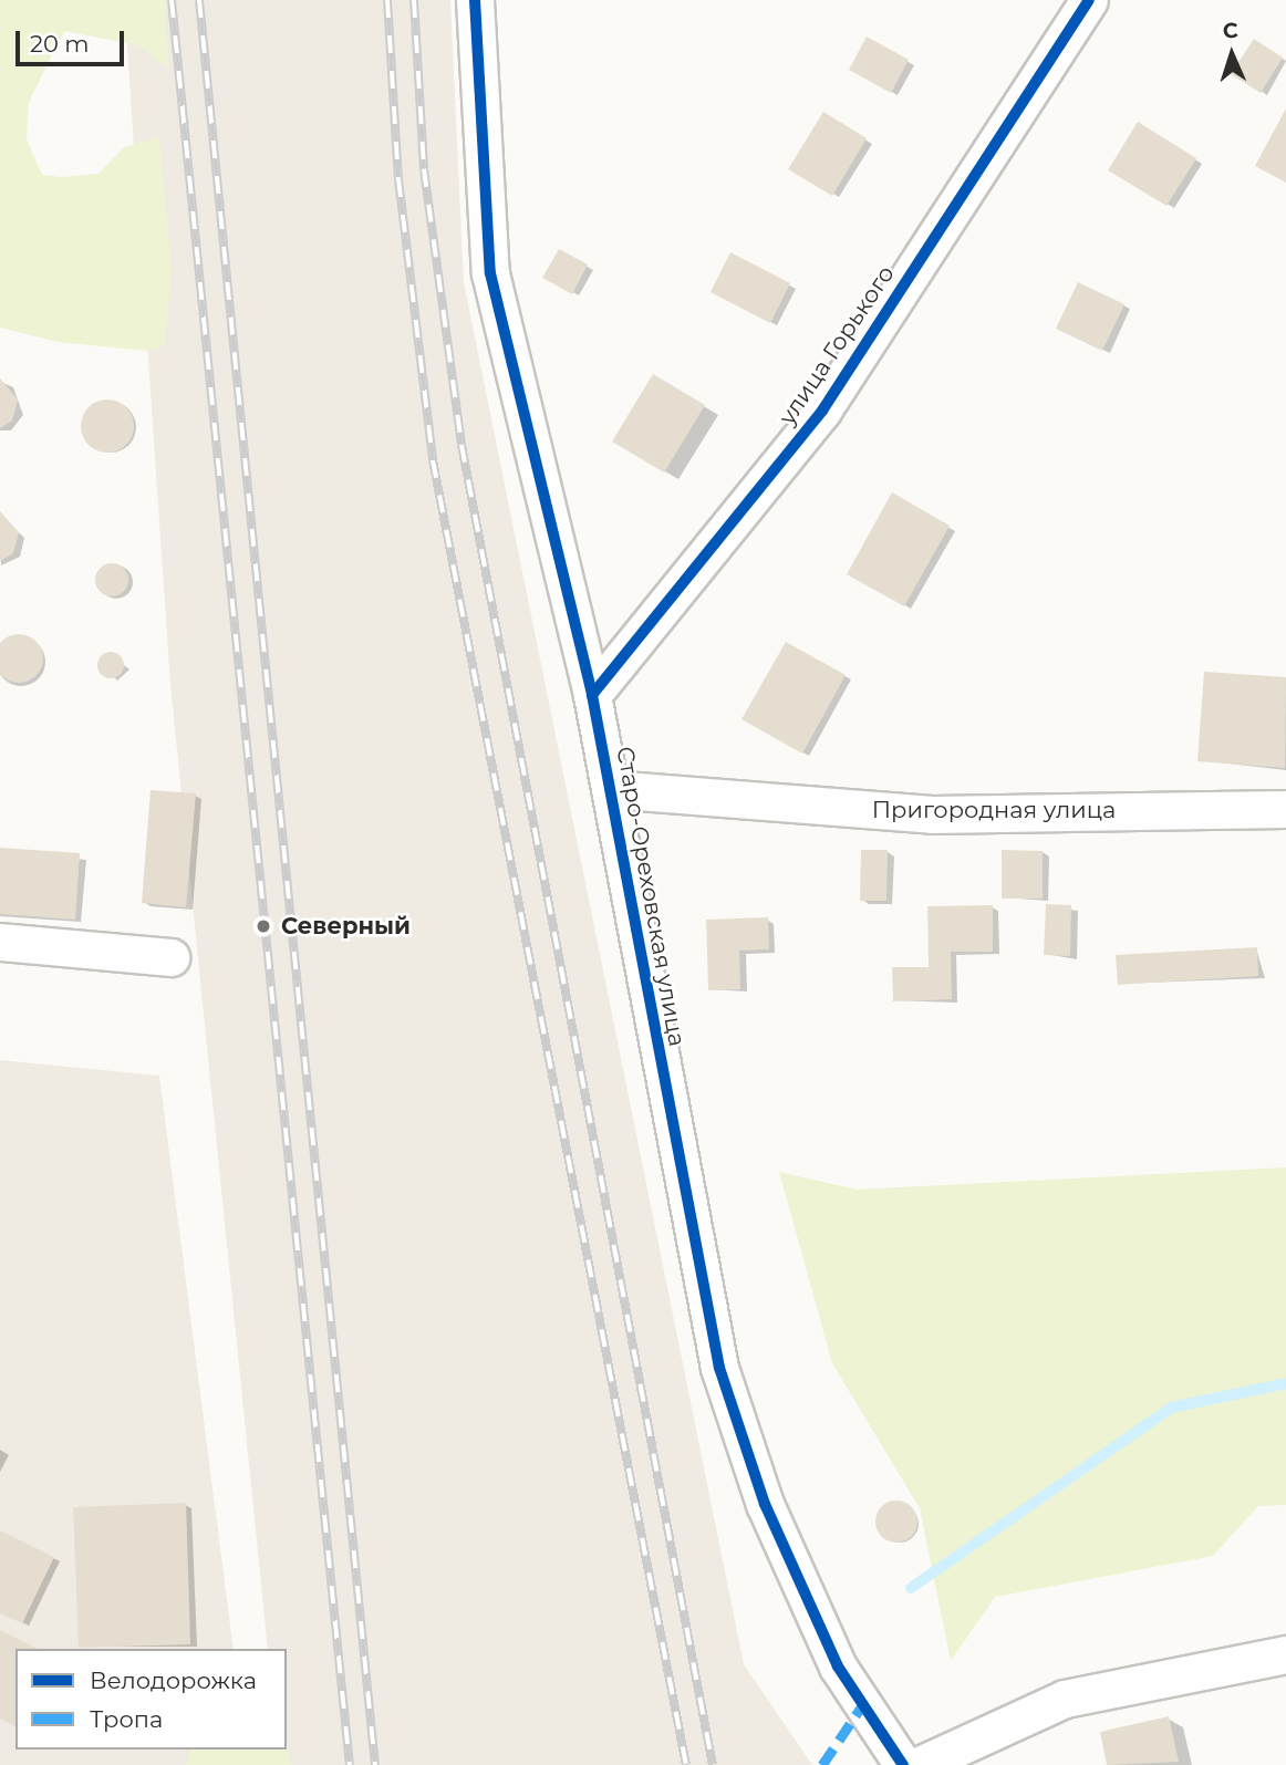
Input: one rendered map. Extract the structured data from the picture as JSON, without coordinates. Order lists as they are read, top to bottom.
{
  "streets": {
    "street": ["улица Горького", "Пригородная улица", "Старо-Ореховская улица"]
  },
  "crossings": [
    ["улица Горького", "Старо-Ореховская улица"],
    ["Пригородная улица", "Старо-Ореховская улица"]
  ],
  "places": ["Северный"],
  "legend": ["Велодорожка", "Тропа"],
  "scale_bar": "20 m",
  "north": "top"
}
